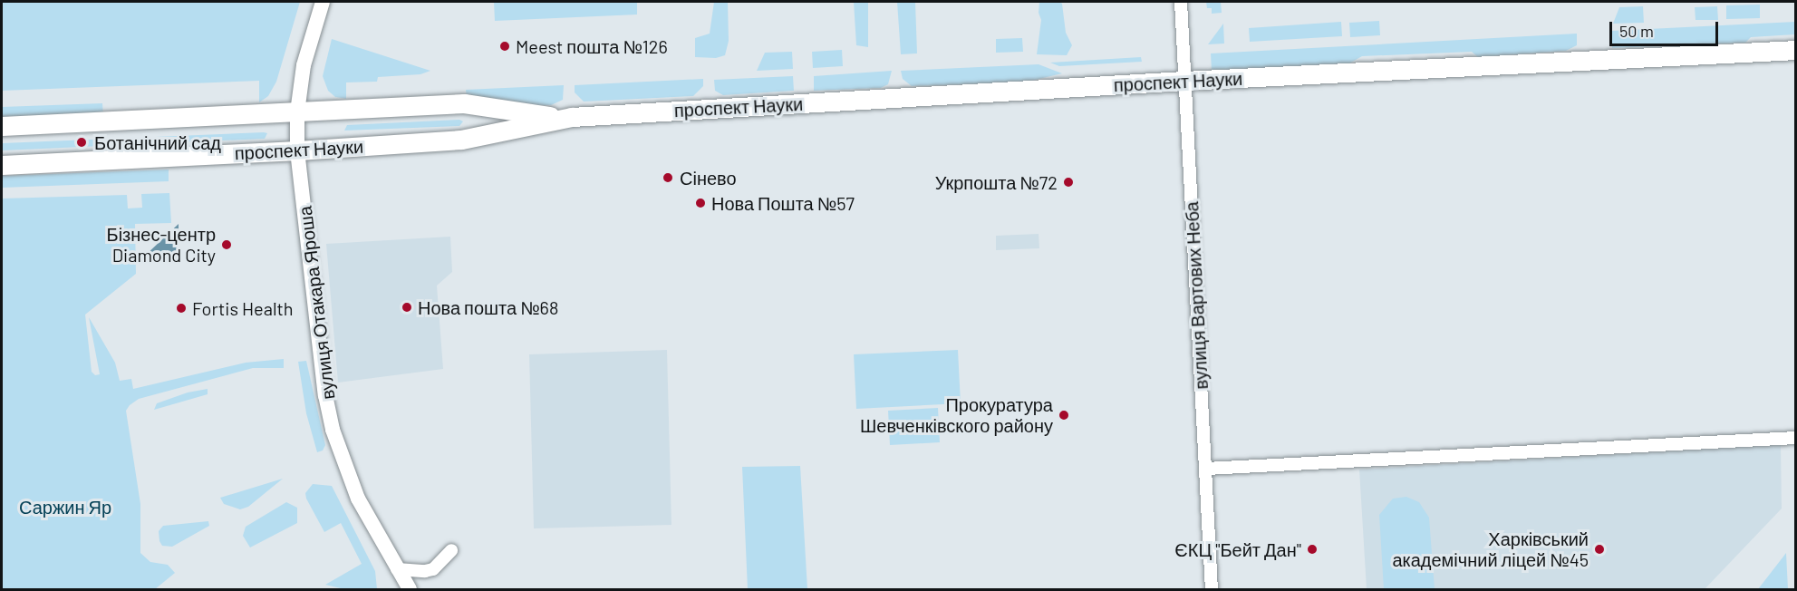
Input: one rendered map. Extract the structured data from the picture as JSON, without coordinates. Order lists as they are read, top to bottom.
{
  "streets": {
    "main road": ["проспект Науки"],
    "street": ["вулиця Вартових Неба", "вулиця Отакара Яроша"]
  },
  "crossings": [
    ["проспект Науки", "вулиця Вартових Неба"],
    ["проспект Науки", "вулиця Отакара Яроша"]
  ],
  "parks": ["Саржин Яр"],
  "places": [
    "Meest пошта №126",
    "Ботанічний сад",
    "Сінево",
    "Укрпошта №72",
    "Нова Пошта №57",
    "Бізнес-центр Diamond City",
    "Нова пошта №68",
    "Fortis Health",
    "Прокуратура Шевченківского району",
    "ЄКЦ \"Бейт Дан\"",
    "Харківський академічний ліцей №45"
  ],
  "scale_bar": "50 m"
}
